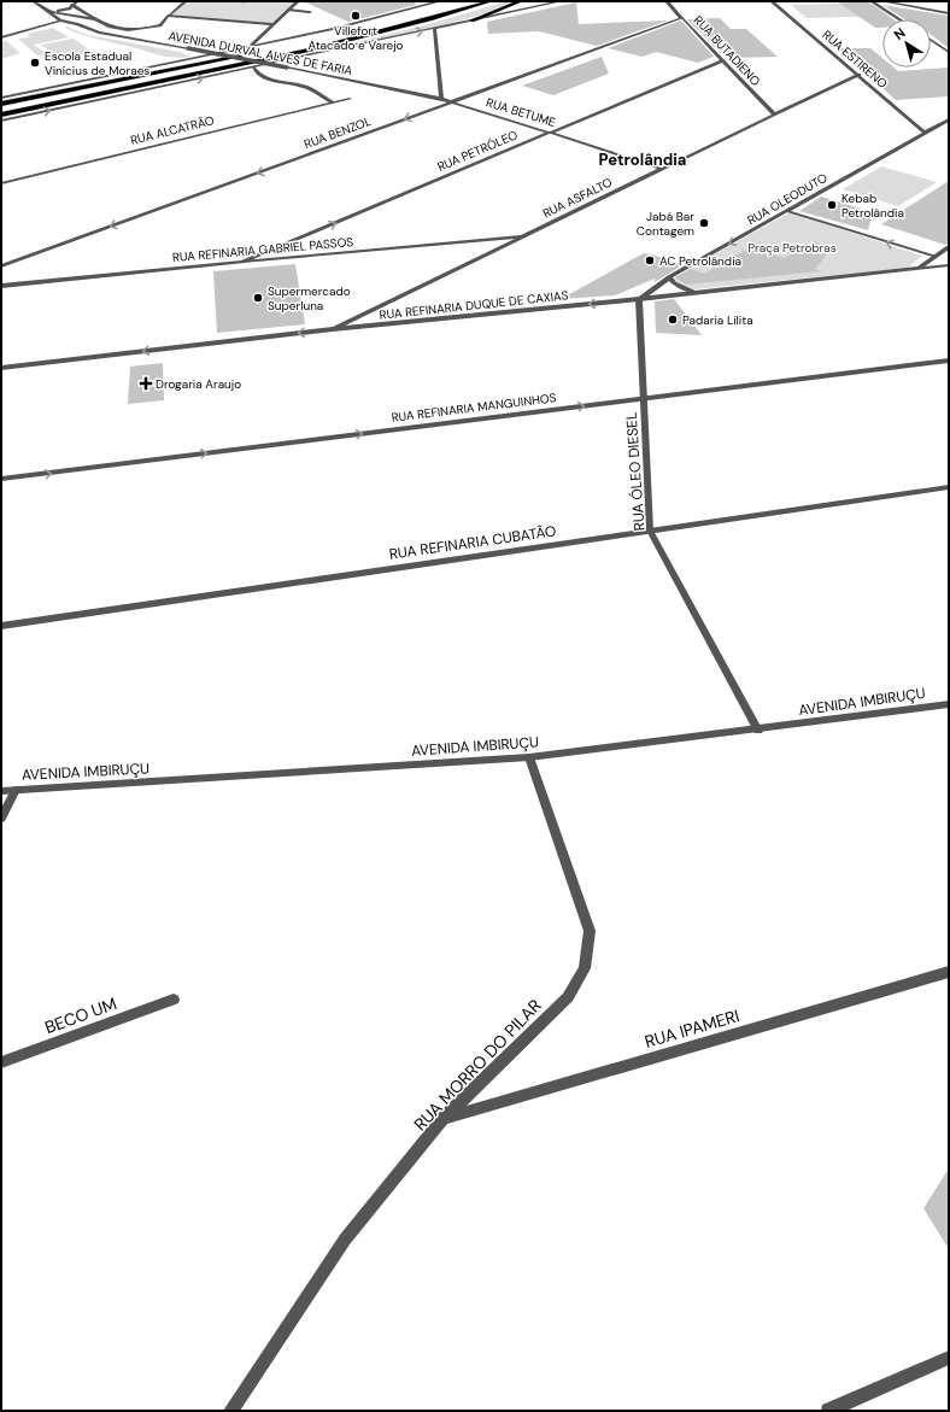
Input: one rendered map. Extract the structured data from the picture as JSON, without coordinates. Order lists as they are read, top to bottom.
{
  "streets": {
    "street": [
      "RUA BUTADIENO",
      "AVENIDA DURVAL ALVES DE FARIA",
      "RUA ESTIRENO",
      "RUA BETUME",
      "RUA ALCATRÃO",
      "RUA BENZOL",
      "RUA PETRÓLEO",
      "RUA ASFALTO",
      "RUA OLEODUTO",
      "RUA REFINARIA GABRIEL PASSOS",
      "RUA REFINARIA DUQUE DE CAXIAS",
      "RUA REFINARIA MANGUINHOS",
      "RUA ÓLEO DIESEL",
      "RUA REFINARIA CUBATÃO",
      "AVENIDA IMBIRUÇU",
      "BECO UM",
      "RUA IPAMERI",
      "RUA MORRO DO PILAR"
    ]
  },
  "crossings": [
    ["RUA BUTADIENO", "RUA BENZOL"],
    ["RUA BUTADIENO", "RUA PETRÓLEO"],
    ["RUA BUTADIENO", "RUA ASFALTO"],
    ["AVENIDA DURVAL ALVES DE FARIA", "RUA BETUME"],
    ["RUA ESTIRENO", "RUA ASFALTO"],
    ["RUA ESTIRENO", "RUA OLEODUTO"],
    ["RUA BETUME", "RUA BENZOL"],
    ["RUA BETUME", "RUA PETRÓLEO"],
    ["RUA BETUME", "RUA ASFALTO"],
    ["RUA PETRÓLEO", "RUA REFINARIA GABRIEL PASSOS"],
    ["RUA ASFALTO", "RUA REFINARIA GABRIEL PASSOS"],
    ["RUA ASFALTO", "RUA REFINARIA DUQUE DE CAXIAS"],
    ["RUA OLEODUTO", "RUA REFINARIA DUQUE DE CAXIAS"],
    ["RUA OLEODUTO", "RUA ÓLEO DIESEL"],
    ["RUA REFINARIA DUQUE DE CAXIAS", "RUA ÓLEO DIESEL"],
    ["RUA REFINARIA MANGUINHOS", "RUA ÓLEO DIESEL"],
    ["RUA ÓLEO DIESEL", "RUA REFINARIA CUBATÃO"],
    ["RUA ÓLEO DIESEL", "AVENIDA IMBIRUÇU"],
    ["AVENIDA IMBIRUÇU", "RUA MORRO DO PILAR"],
    ["RUA IPAMERI", "RUA MORRO DO PILAR"]
  ],
  "one_way": [
    "RUA BENZOL",
    "RUA PETRÓLEO",
    "RUA OLEODUTO",
    "RUA REFINARIA DUQUE DE CAXIAS",
    "RUA REFINARIA MANGUINHOS"
  ],
  "districts": ["Petrolândia"],
  "parks": ["Praça Petrobras"],
  "places": {
    "other": [
      "Villefort Atacado e Varejo",
      "Escola Estadual Vinícius de Moraes",
      "Kebab Petrolândia",
      "Jabá Bar Contagem",
      "AC Petrolândia",
      "Supermercado Superluna",
      "Padaria Lilita"
    ],
    "health": ["Drogaria Araujo"]
  },
  "north": "top left"
}
